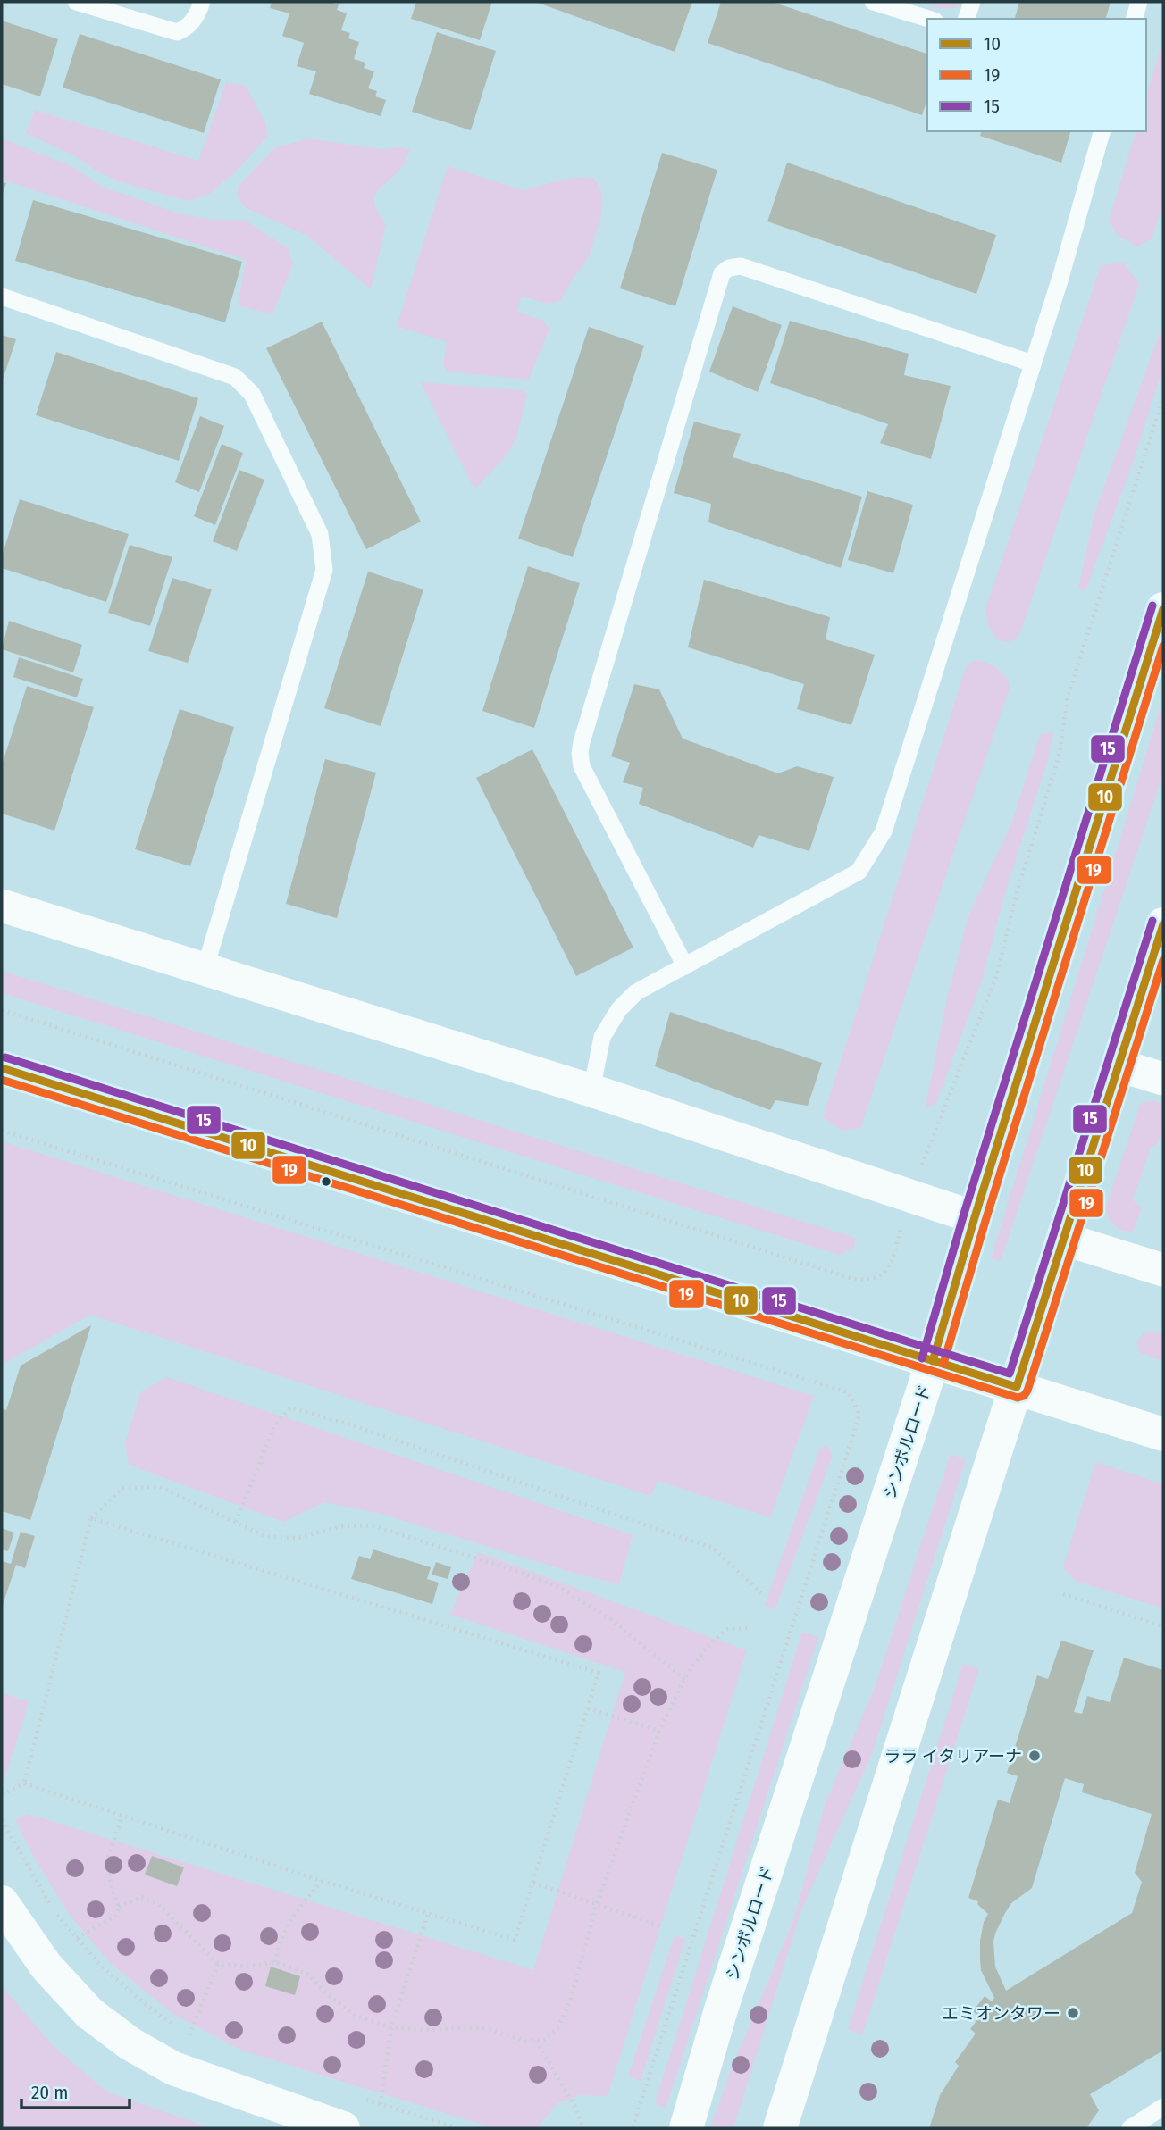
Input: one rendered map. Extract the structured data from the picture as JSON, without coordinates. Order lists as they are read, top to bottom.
{
  "streets": {
    "street": ["シンボルロード"]
  },
  "places": ["ララ イタリアーナ", "エミオンタワー"],
  "lines": ["transit line 15", "transit line 10", "transit line 19"],
  "legend": ["10", "19", "15"],
  "scale_bar": "20 m"
}
